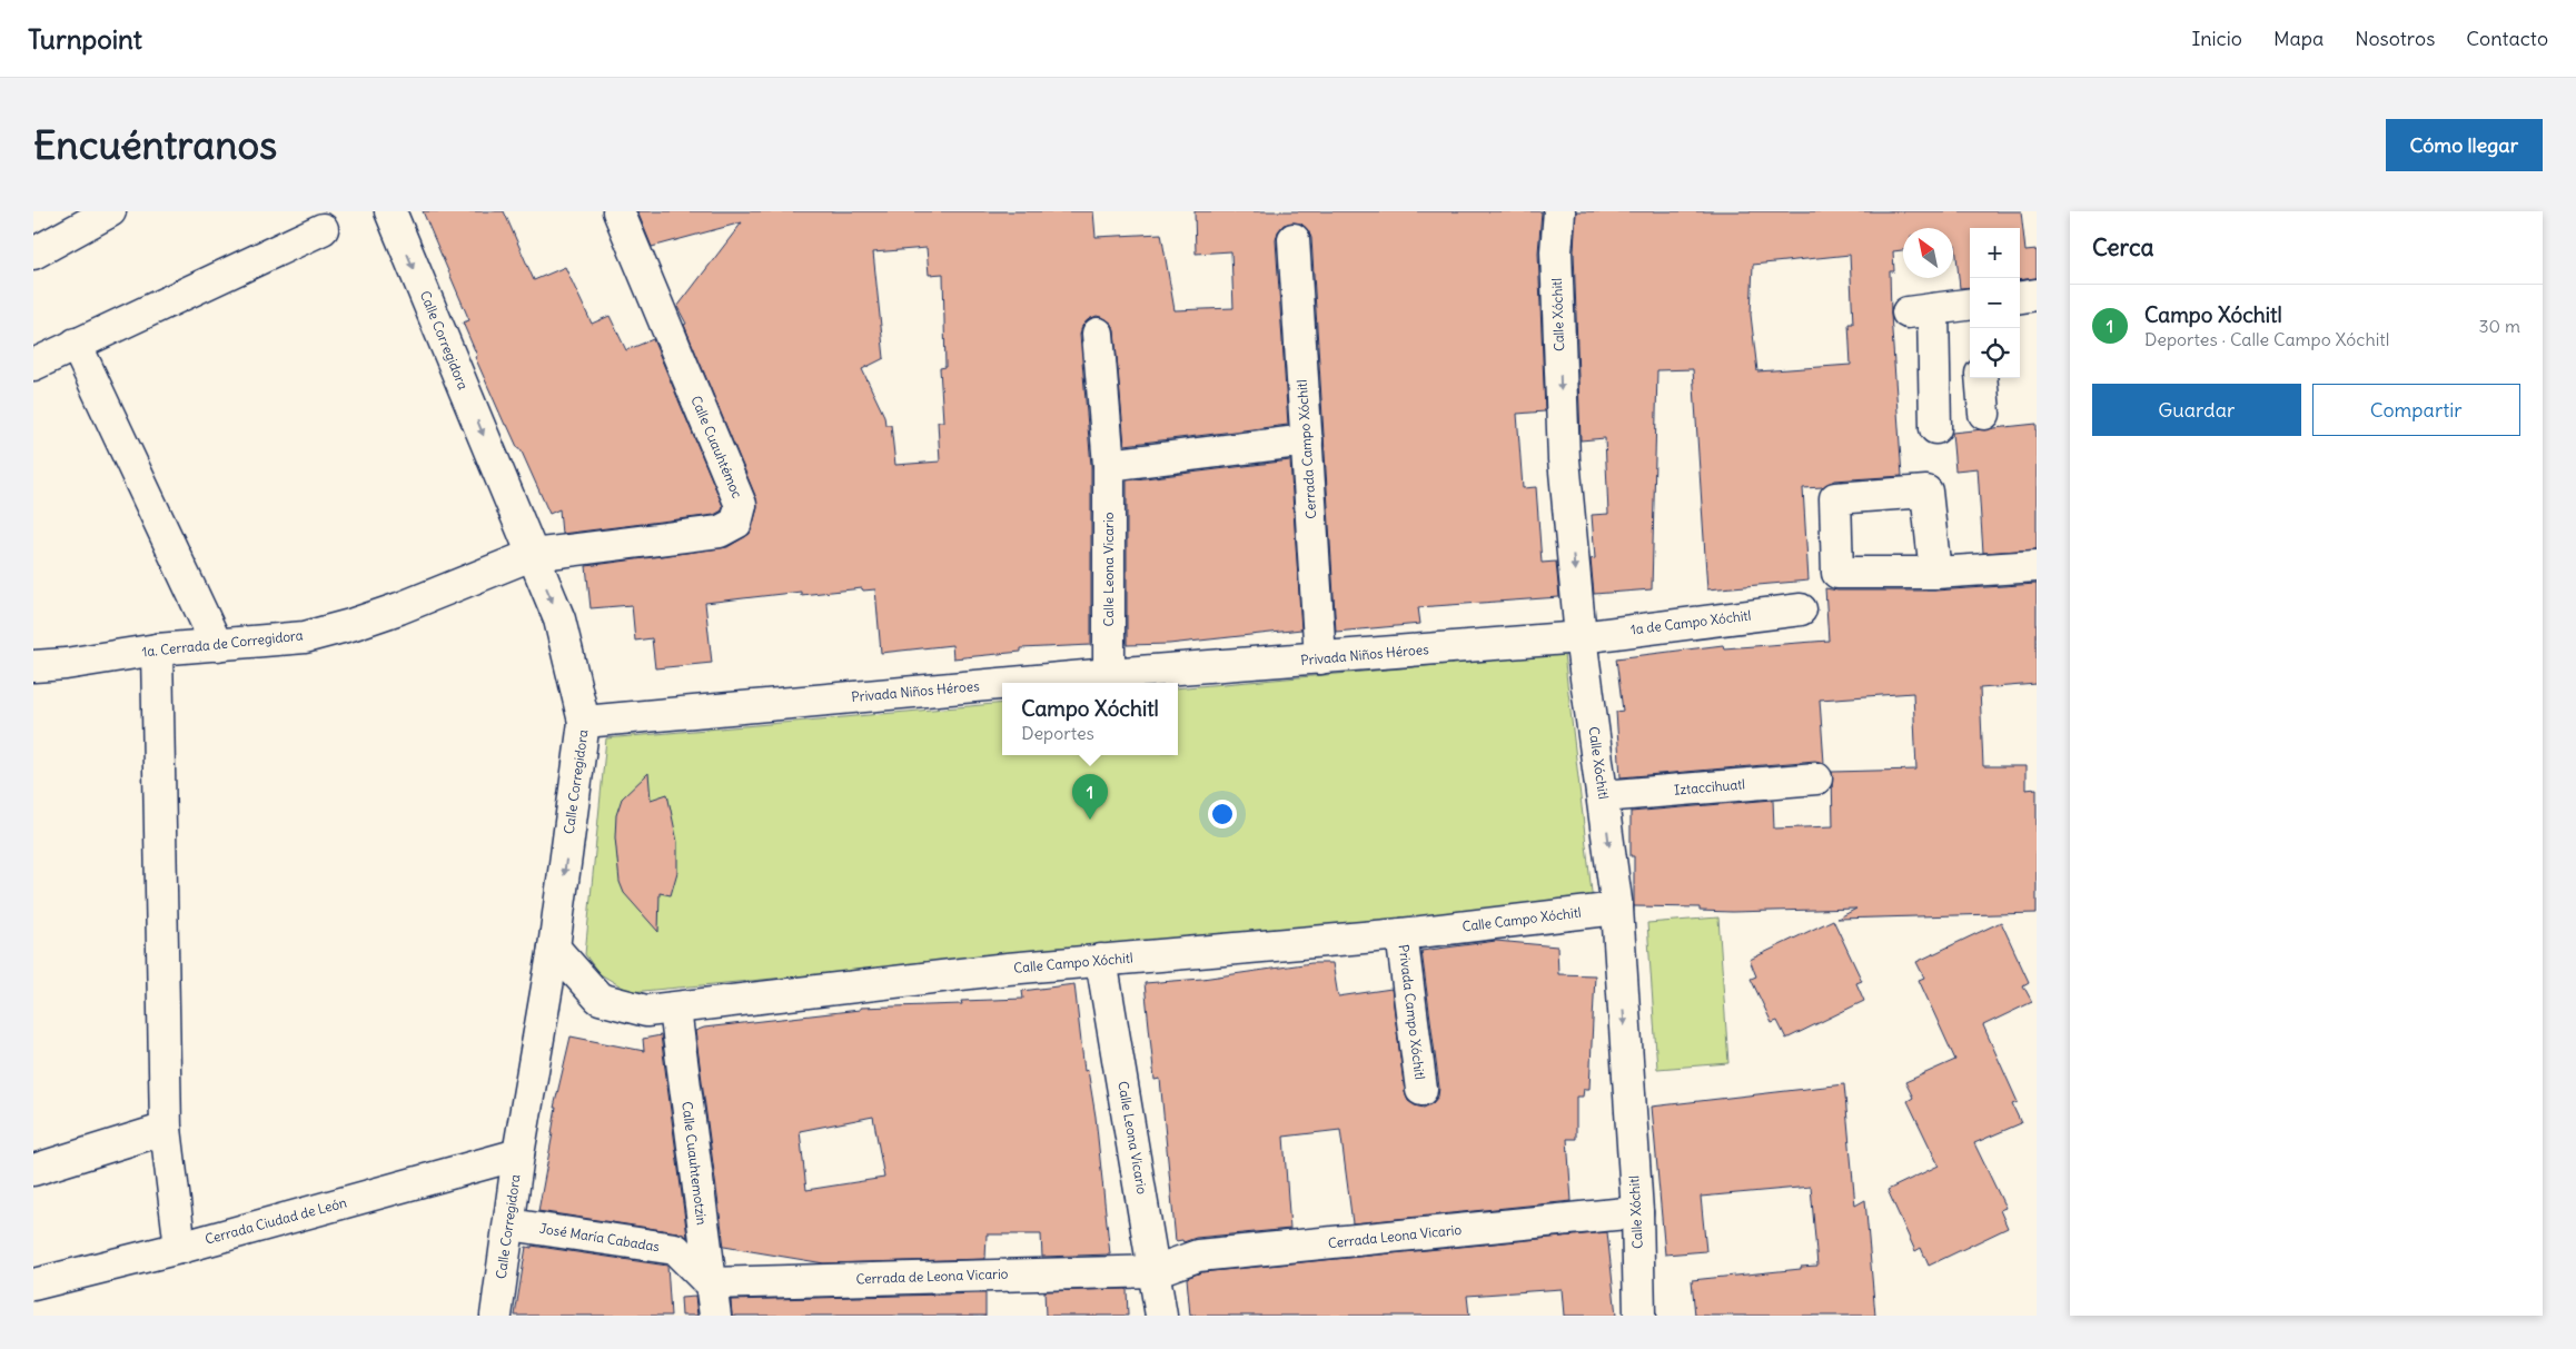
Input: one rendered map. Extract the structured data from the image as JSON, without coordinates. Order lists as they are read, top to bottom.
{
  "streets": {
    "street": [
      "Calle Xóchitl",
      "Calle Corregidora",
      "Calle Cuauhtémoc",
      "Cerrada Campo Xóchitl",
      "Calle Leona Vicario",
      "1a de Campo Xóchitl",
      "1a. Cerrada de Corregidora",
      "Privada Niños Héroes",
      "Iztaccihuatl",
      "Calle Campo Xóchitl",
      "Privada Campo Xóchitl",
      "Calle Cuauhtemotzin",
      "Cerrada Ciudad de León",
      "Cerrada Leona Vicario",
      "José María Cabadas",
      "Cerrada de Leona Vicario"
    ]
  },
  "crossings": [
    ["Calle Xóchitl", "1a de Campo Xóchitl"],
    ["Calle Xóchitl", "Privada Niños Héroes"],
    ["Calle Xóchitl", "Iztaccihuatl"],
    ["Calle Xóchitl", "Calle Campo Xóchitl"],
    ["Calle Xóchitl", "Cerrada Leona Vicario"],
    ["Calle Corregidora", "Calle Cuauhtémoc"],
    ["Calle Corregidora", "1a. Cerrada de Corregidora"],
    ["Calle Corregidora", "Privada Niños Héroes"],
    ["Calle Corregidora", "Calle Campo Xóchitl"],
    ["Calle Corregidora", "Cerrada Ciudad de León"],
    ["Calle Corregidora", "José María Cabadas"],
    ["Calle Cuauhtémoc", "1a. Cerrada de Corregidora"],
    ["Cerrada Campo Xóchitl", "Privada Niños Héroes"],
    ["Calle Leona Vicario", "Privada Niños Héroes"],
    ["Calle Leona Vicario", "Calle Campo Xóchitl"],
    ["Calle Leona Vicario", "Cerrada Leona Vicario"],
    ["Calle Leona Vicario", "Cerrada de Leona Vicario"],
    ["1a de Campo Xóchitl", "Privada Niños Héroes"],
    ["Calle Campo Xóchitl", "Privada Campo Xóchitl"],
    ["Calle Campo Xóchitl", "Calle Cuauhtemotzin"],
    ["Calle Cuauhtemotzin", "José María Cabadas"],
    ["Calle Cuauhtemotzin", "Cerrada de Leona Vicario"],
    ["Cerrada Leona Vicario", "Cerrada de Leona Vicario"],
    ["José María Cabadas", "Cerrada de Leona Vicario"]
  ],
  "one_way": ["Calle Xóchitl", "Calle Corregidora"],
  "north": "top left",
  "page": {
    "header": "Turnpoint",
    "nav": [
      "Inicio",
      "Mapa",
      "Nosotros",
      "Contacto"
    ],
    "buttons": [
      "Cómo llegar",
      ["Guardar", "Compartir"]
    ],
    "title": "Encuéntranos",
    "heading": "Cerca",
    "map_buttons": ["+", "−"],
    "list": [
      {
        "mark": "1",
        "name": "Campo Xóchitl",
        "note": "Deportes · Calle Campo Xóchitl",
        "value": "30 m"
      }
    ],
    "popup": ["Campo Xóchitl", "Deportes"],
    "pins": "1"
  }
}
